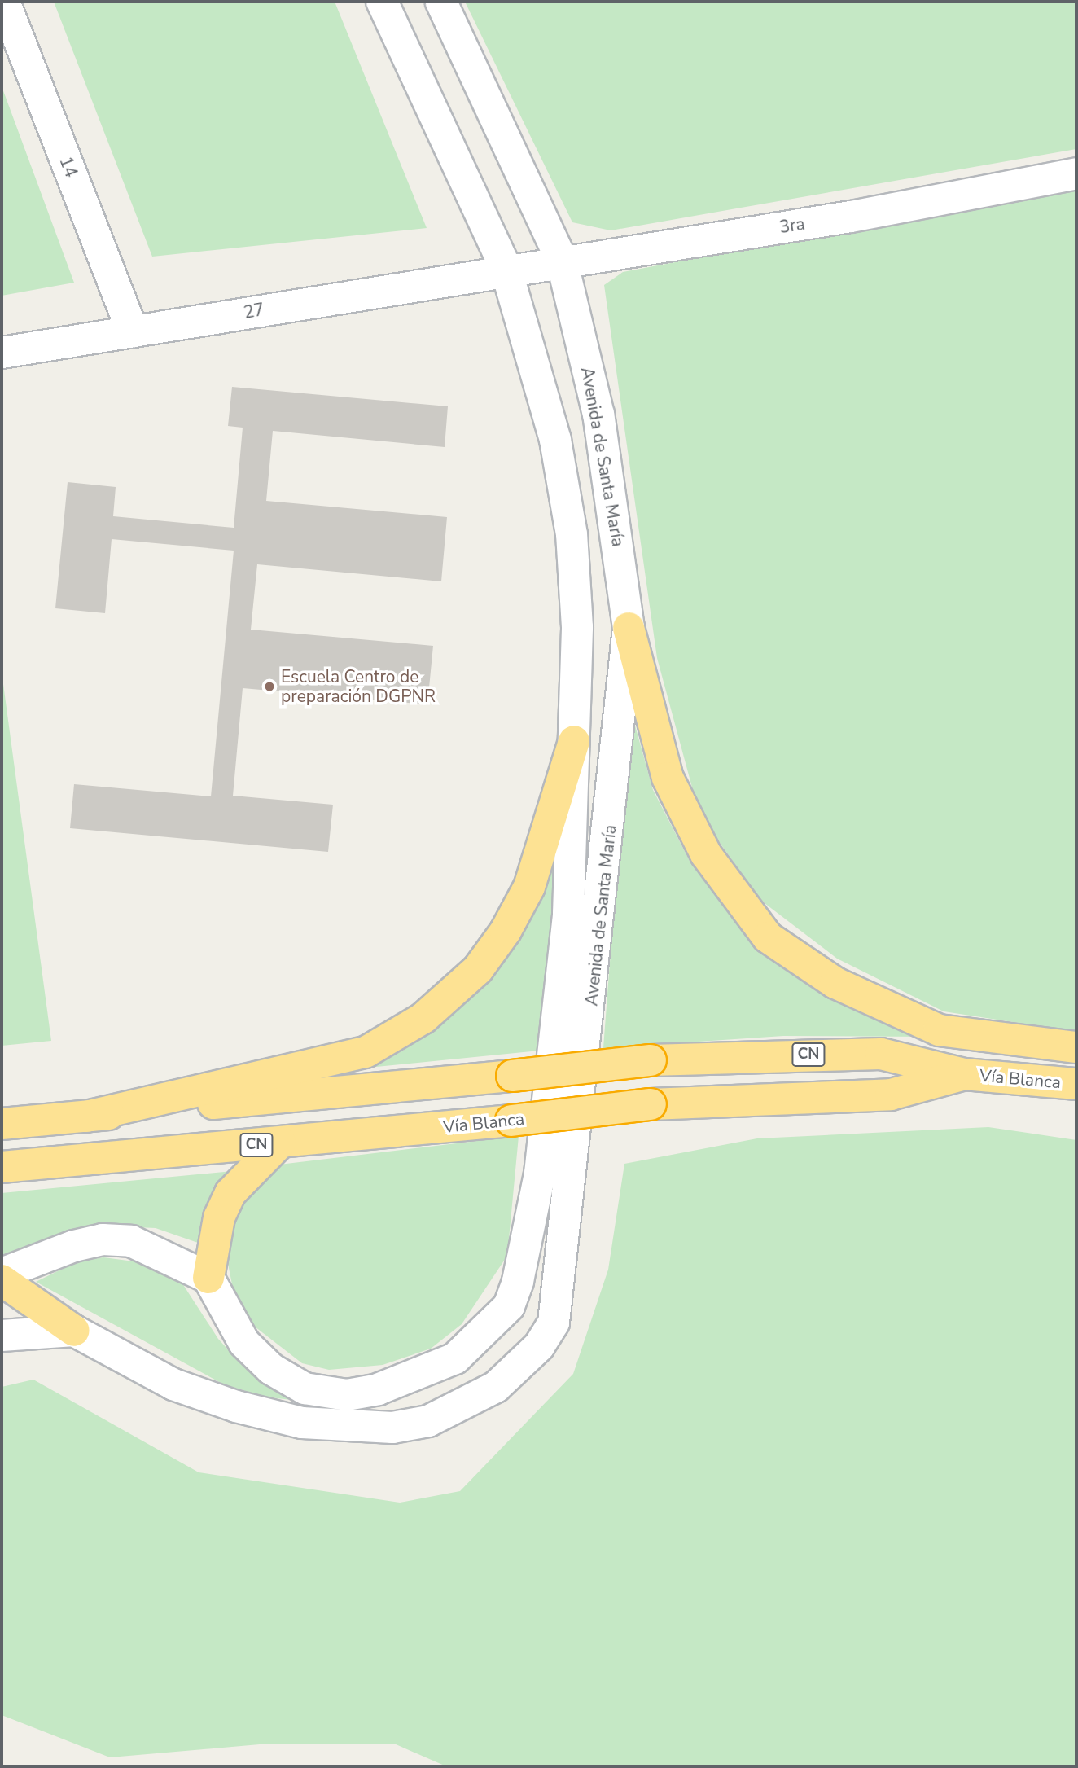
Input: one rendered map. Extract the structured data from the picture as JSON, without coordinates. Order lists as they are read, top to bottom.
{
  "streets": {
    "highway": ["CN", "Vía Blanca"],
    "street": [
      "14",
      "3ra",
      "27",
      "Avenida de Santa María"
    ]
  },
  "crossings": [
    ["14", "27"],
    ["3ra", "27"],
    ["3ra", "Avenida de Santa María"],
    ["27", "Avenida de Santa María"]
  ],
  "places": ["Escuela Centro de preparación DGPNR"]
}
